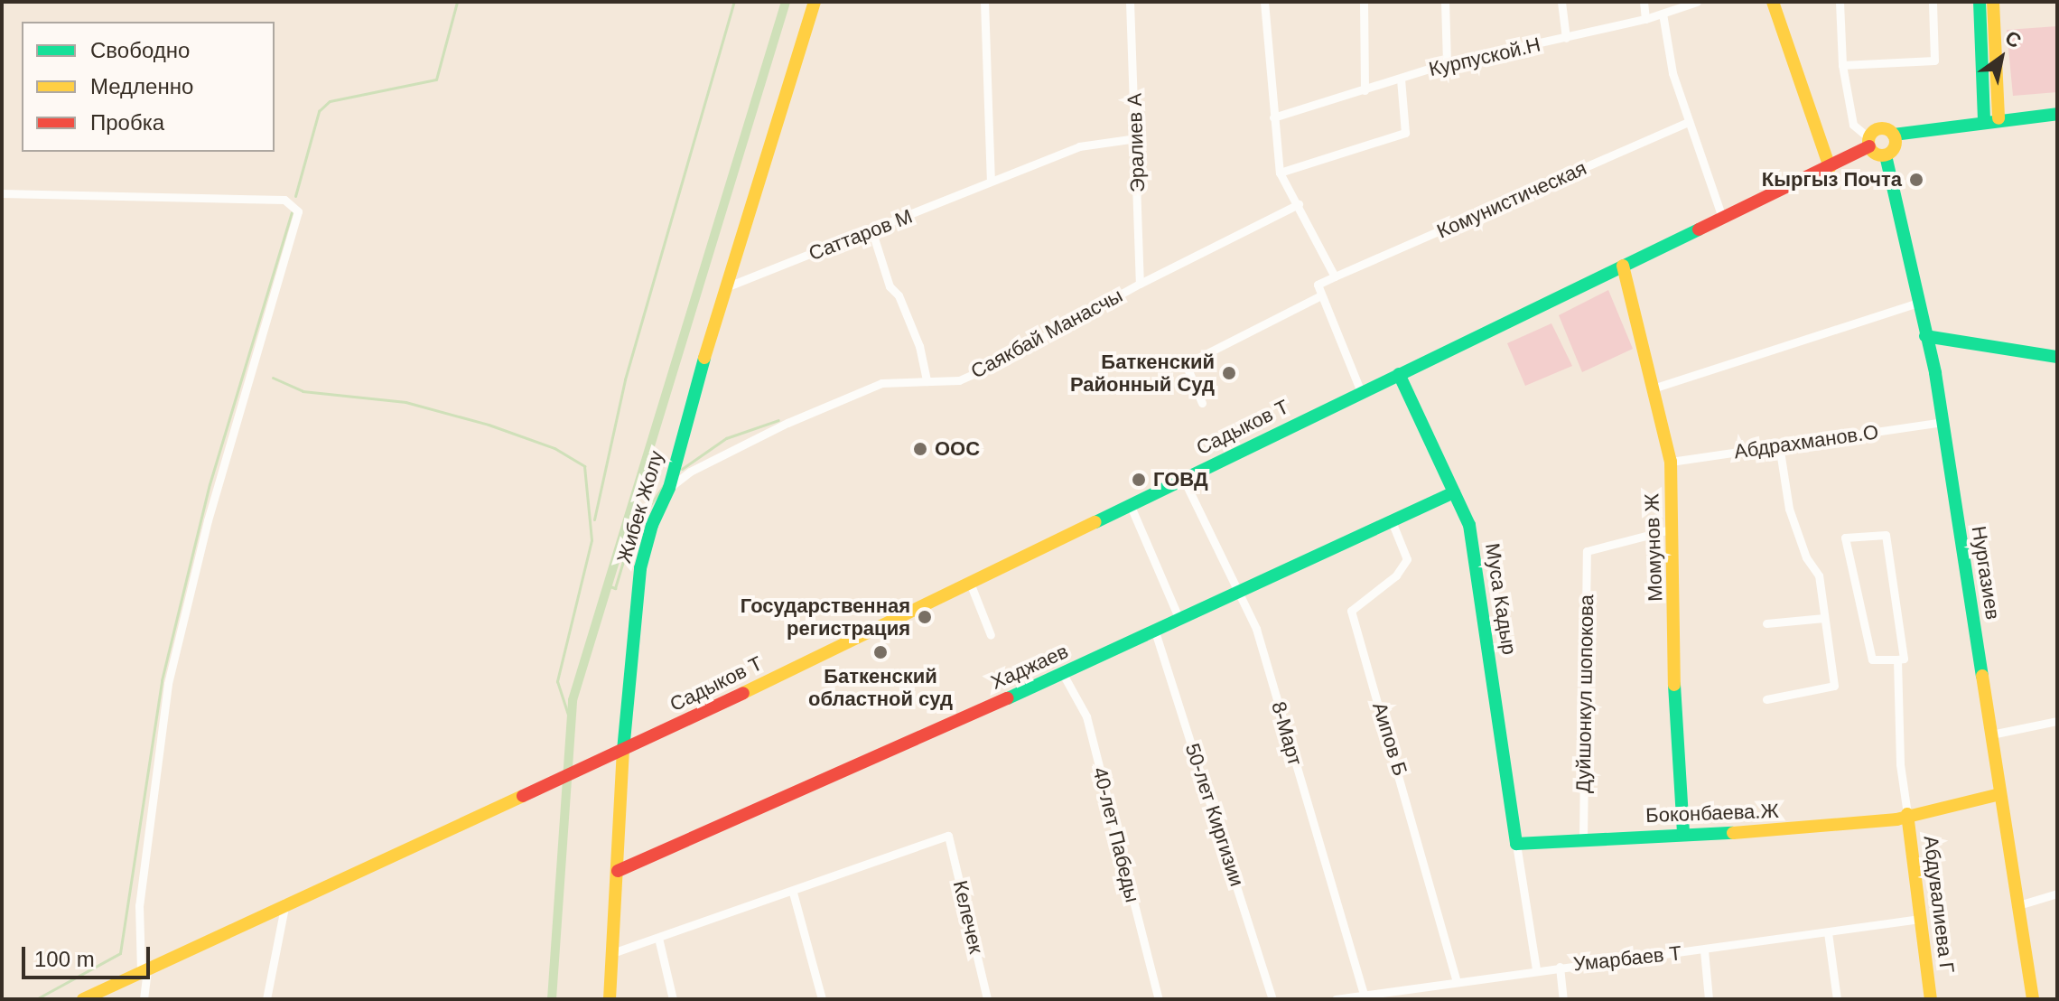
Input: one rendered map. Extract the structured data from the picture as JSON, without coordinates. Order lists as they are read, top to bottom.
{
  "streets": {
    "main road": [
      "Садыков Т",
      "Жибек Жолу",
      "Момунов Ж",
      "Нургазиев",
      "Муса Кадыр",
      "Хаджаев",
      "Боконбаева.Ж",
      "Абдувалиева Г"
    ],
    "street": [
      "Курпуской.Н",
      "Эралиев А",
      "Комунистическая",
      "Саттаров М",
      "Саякбай Манасчы",
      "Абдрахманов.О",
      "Дуйшонкул шопокова",
      "8-Март",
      "Аипов Б",
      "50-лет Киргизии",
      "40-лет Пабеды",
      "Келечек",
      "Умарбаев Т"
    ]
  },
  "crossings": [
    ["Эралиев А", "Саттаров М"],
    ["Эралиев А", "Саякбай Манасчы"],
    ["Саттаров М", "Жибек Жолу"],
    ["Саякбай Манасчы", "Жибек Жолу"],
    ["Садыков Т", "Жибек Жолу"],
    ["Садыков Т", "Момунов Ж"],
    ["Садыков Т", "Муса Кадыр"],
    ["Садыков Т", "8-Март"],
    ["Абдрахманов.О", "Момунов Ж"],
    ["Абдрахманов.О", "Нургазиев"],
    ["Жибек Жолу", "Хаджаев"],
    ["Момунов Ж", "Дуйшонкул шопокова"],
    ["Момунов Ж", "Боконбаева.Ж"],
    ["Нургазиев", "Боконбаева.Ж"],
    ["Муса Кадыр", "Хаджаев"],
    ["Муса Кадыр", "Боконбаева.Ж"],
    ["Хаджаев", "8-Март"],
    ["Хаджаев", "Аипов Б"],
    ["Хаджаев", "50-лет Киргизии"],
    ["Хаджаев", "40-лет Пабеды"],
    ["Дуйшонкул шопокова", "Боконбаева.Ж"],
    ["8-Март", "Умарбаев Т"],
    ["Аипов Б", "Умарбаев Т"],
    ["Боконбаева.Ж", "Абдувалиева Г"],
    ["Абдувалиева Г", "Умарбаев Т"]
  ],
  "places": [
    "Кыргыз Почта",
    "Баткенский Районный Суд",
    "ООС",
    "ГОВД",
    "Государственная регистрация",
    "Баткенский областной суд"
  ],
  "legend": ["Свободно", "Медленно", "Пробка"],
  "scale_bar": "100 m",
  "north": "top right"
}
